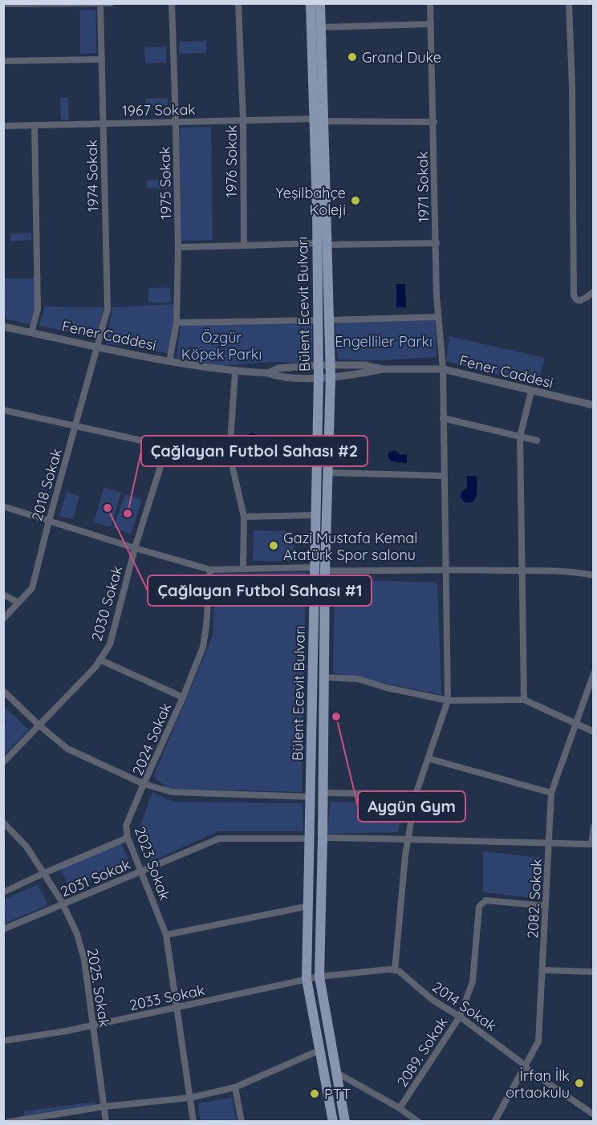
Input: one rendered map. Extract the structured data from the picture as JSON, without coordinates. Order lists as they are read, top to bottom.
{
  "streets": {
    "main road": ["Bülent Ecevit Bulvarı"],
    "street": [
      "1967 Sokak",
      "1976 Sokak",
      "1974 Sokak",
      "1975 Sokak",
      "1971 Sokak",
      "Fener Caddesi",
      "2018 Sokak",
      "2030 Sokak",
      "2024 Sokak",
      "2023 Sokak",
      "2031 Sokak",
      "2082. Sokak",
      "2025. Sokak",
      "2033 Sokak",
      "2014 Sokak",
      "2089. Sokak"
    ]
  },
  "crossings": [
    ["1967 Sokak", "1976 Sokak"],
    ["1967 Sokak", "1974 Sokak"],
    ["1967 Sokak", "1975 Sokak"],
    ["1967 Sokak", "1971 Sokak"],
    ["1967 Sokak", "Bülent Ecevit Bulvarı"],
    ["1974 Sokak", "Fener Caddesi"],
    ["1974 Sokak", "2018 Sokak"],
    ["1975 Sokak", "Fener Caddesi"],
    ["1971 Sokak", "Fener Caddesi"],
    ["1971 Sokak", "2014 Sokak"],
    ["Bülent Ecevit Bulvarı", "Fener Caddesi"],
    ["Bülent Ecevit Bulvarı", "2024 Sokak"],
    ["Bülent Ecevit Bulvarı", "2031 Sokak"],
    ["Bülent Ecevit Bulvarı", "2033 Sokak"],
    ["Fener Caddesi", "2018 Sokak"],
    ["2024 Sokak", "2023 Sokak"],
    ["2023 Sokak", "2031 Sokak"],
    ["2023 Sokak", "2033 Sokak"],
    ["2031 Sokak", "2025. Sokak"],
    ["2082. Sokak", "2014 Sokak"],
    ["2082. Sokak", "2089. Sokak"],
    ["2025. Sokak", "2033 Sokak"],
    ["2014 Sokak", "2089. Sokak"]
  ],
  "parks": ["Özgür Köpek Parkı", "Engelliler Parkı"],
  "places": [
    "Grand Duke",
    "Yeşilbahçe Koleji",
    "Çağlayan Futbol Sahası #1",
    "Çağlayan Futbol Sahası #2",
    "Gazi Mustafa Kemal Atatürk Spor salonu",
    "Aygün Gym",
    "İrfan İlk ortaokulu",
    "PTT"
  ]
}
